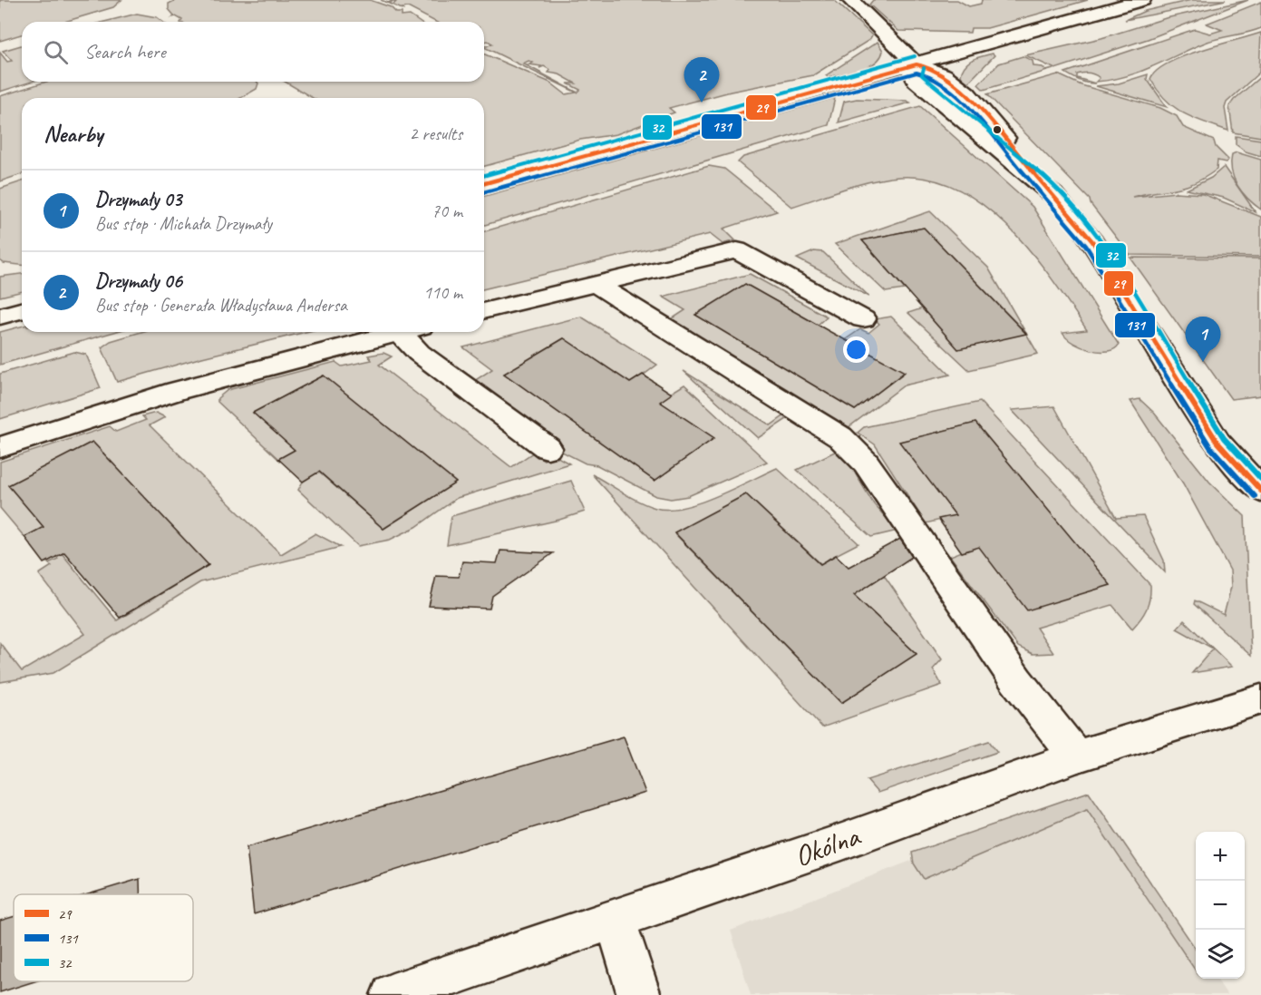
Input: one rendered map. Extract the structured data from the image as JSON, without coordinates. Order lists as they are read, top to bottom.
{
  "streets": {
    "street": ["Okólna"]
  },
  "lines": ["transit line 32", "transit line 29", "transit line 131"],
  "legend": ["29", "131", "32"],
  "page": {
    "search": "Search here",
    "pins": ["2", "1"],
    "heading": ["Nearby", "2 results"],
    "list": [
      {
        "mark": "1",
        "name": "Drzymały 03",
        "note": "Bus stop · Michała Drzymały",
        "value": "70 m"
      },
      {
        "mark": "2",
        "name": "Drzymały 06",
        "note": "Bus stop · Generała Władysława Andersa",
        "value": "110 m"
      }
    ],
    "map_buttons": ["+", "−"]
  }
}
